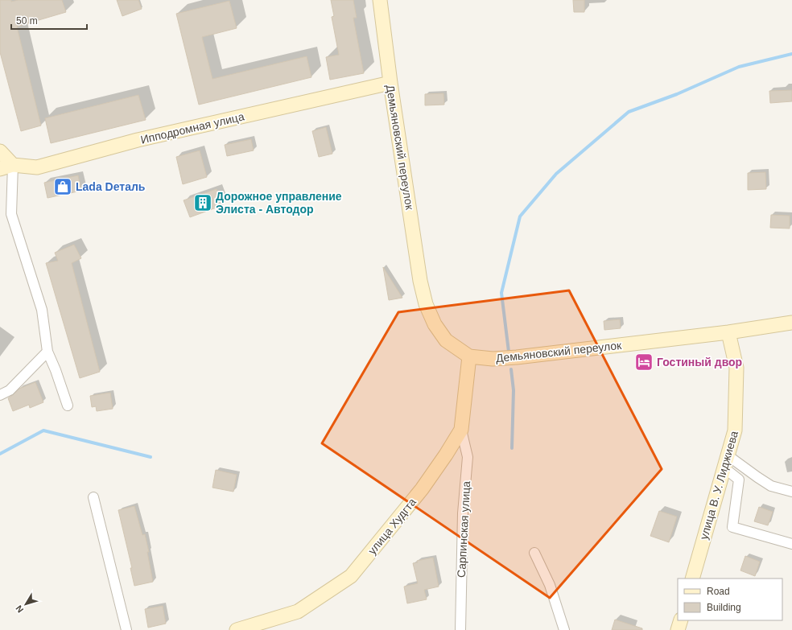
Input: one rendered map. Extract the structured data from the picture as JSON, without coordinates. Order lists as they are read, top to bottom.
{
  "streets": {
    "main road": [
      "Ипподромная улица",
      "Демьяновский переулок",
      "улица В. У. Лиджиева",
      "улица Худгта"
    ],
    "street": ["Сарпинская улица"]
  },
  "crossings": [
    ["Ипподромная улица", "Демьяновский переулок"],
    ["Демьяновский переулок", "улица В. У. Лиджиева"],
    ["Демьяновский переулок", "улица Худгта"],
    ["улица Худгта", "Сарпинская улица"]
  ],
  "places": {
    "shop": ["Lada Dеталь"],
    "building": ["Дорожное управление Элиста - Автодор"],
    "hotel": ["Гостиный двор"]
  },
  "legend": ["Road", "Building"],
  "scale_bar": "50 m",
  "north": "bottom left"
}
